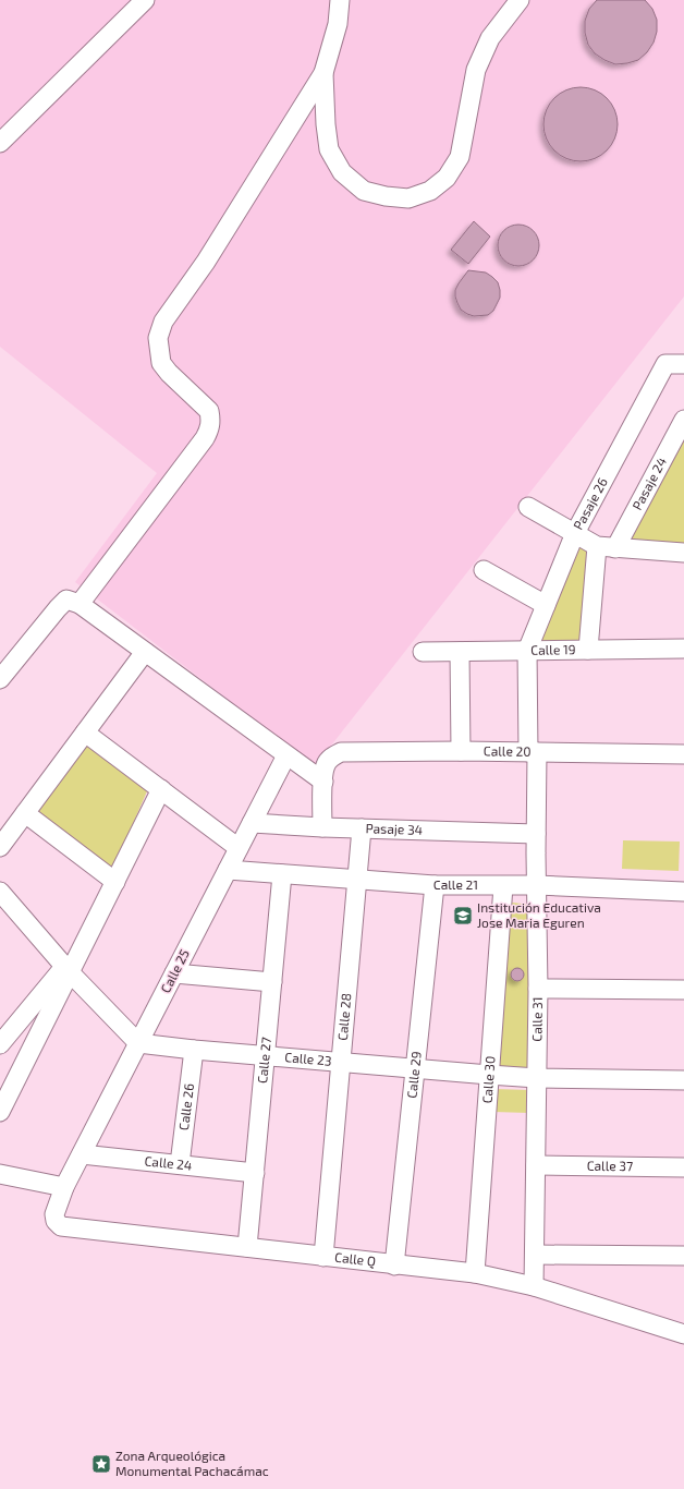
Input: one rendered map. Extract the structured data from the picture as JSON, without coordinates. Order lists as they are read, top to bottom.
{
  "streets": {
    "street": [
      "Pasaje 24",
      "Pasaje 26",
      "Calle 19",
      "Calle 20",
      "Pasaje 34",
      "Calle 21",
      "Calle 25",
      "Calle 28",
      "Calle 31",
      "Calle 23",
      "Calle 27",
      "Calle 29",
      "Calle 30",
      "Calle 26",
      "Calle 24",
      "Calle 37",
      "Calle Q"
    ]
  },
  "crossings": [
    ["Pasaje 26", "Calle 19"],
    ["Pasaje 26", "Calle 31"],
    ["Calle 19", "Calle 31"],
    ["Calle 20", "Calle 31"],
    ["Pasaje 34", "Calle 25"],
    ["Pasaje 34", "Calle 28"],
    ["Pasaje 34", "Calle 31"],
    ["Calle 21", "Calle 25"],
    ["Calle 21", "Calle 28"],
    ["Calle 21", "Calle 31"],
    ["Calle 21", "Calle 27"],
    ["Calle 21", "Calle 29"],
    ["Calle 21", "Calle 30"],
    ["Calle 25", "Calle 23"],
    ["Calle 25", "Calle 24"],
    ["Calle 25", "Calle Q"],
    ["Calle 28", "Calle 23"],
    ["Calle 28", "Calle Q"],
    ["Calle 31", "Calle 23"],
    ["Calle 31", "Calle 37"],
    ["Calle 31", "Calle Q"],
    ["Calle 23", "Calle 27"],
    ["Calle 23", "Calle 29"],
    ["Calle 23", "Calle 30"],
    ["Calle 23", "Calle 26"],
    ["Calle 27", "Calle 24"],
    ["Calle 27", "Calle Q"],
    ["Calle 29", "Calle Q"],
    ["Calle 30", "Calle Q"],
    ["Calle 26", "Calle 24"]
  ],
  "places": {
    "school or university": ["Institución Educativa Jose Maria Eguren"],
    "place": ["Zona Arqueológica Monumental Pachacámac"]
  }
}
